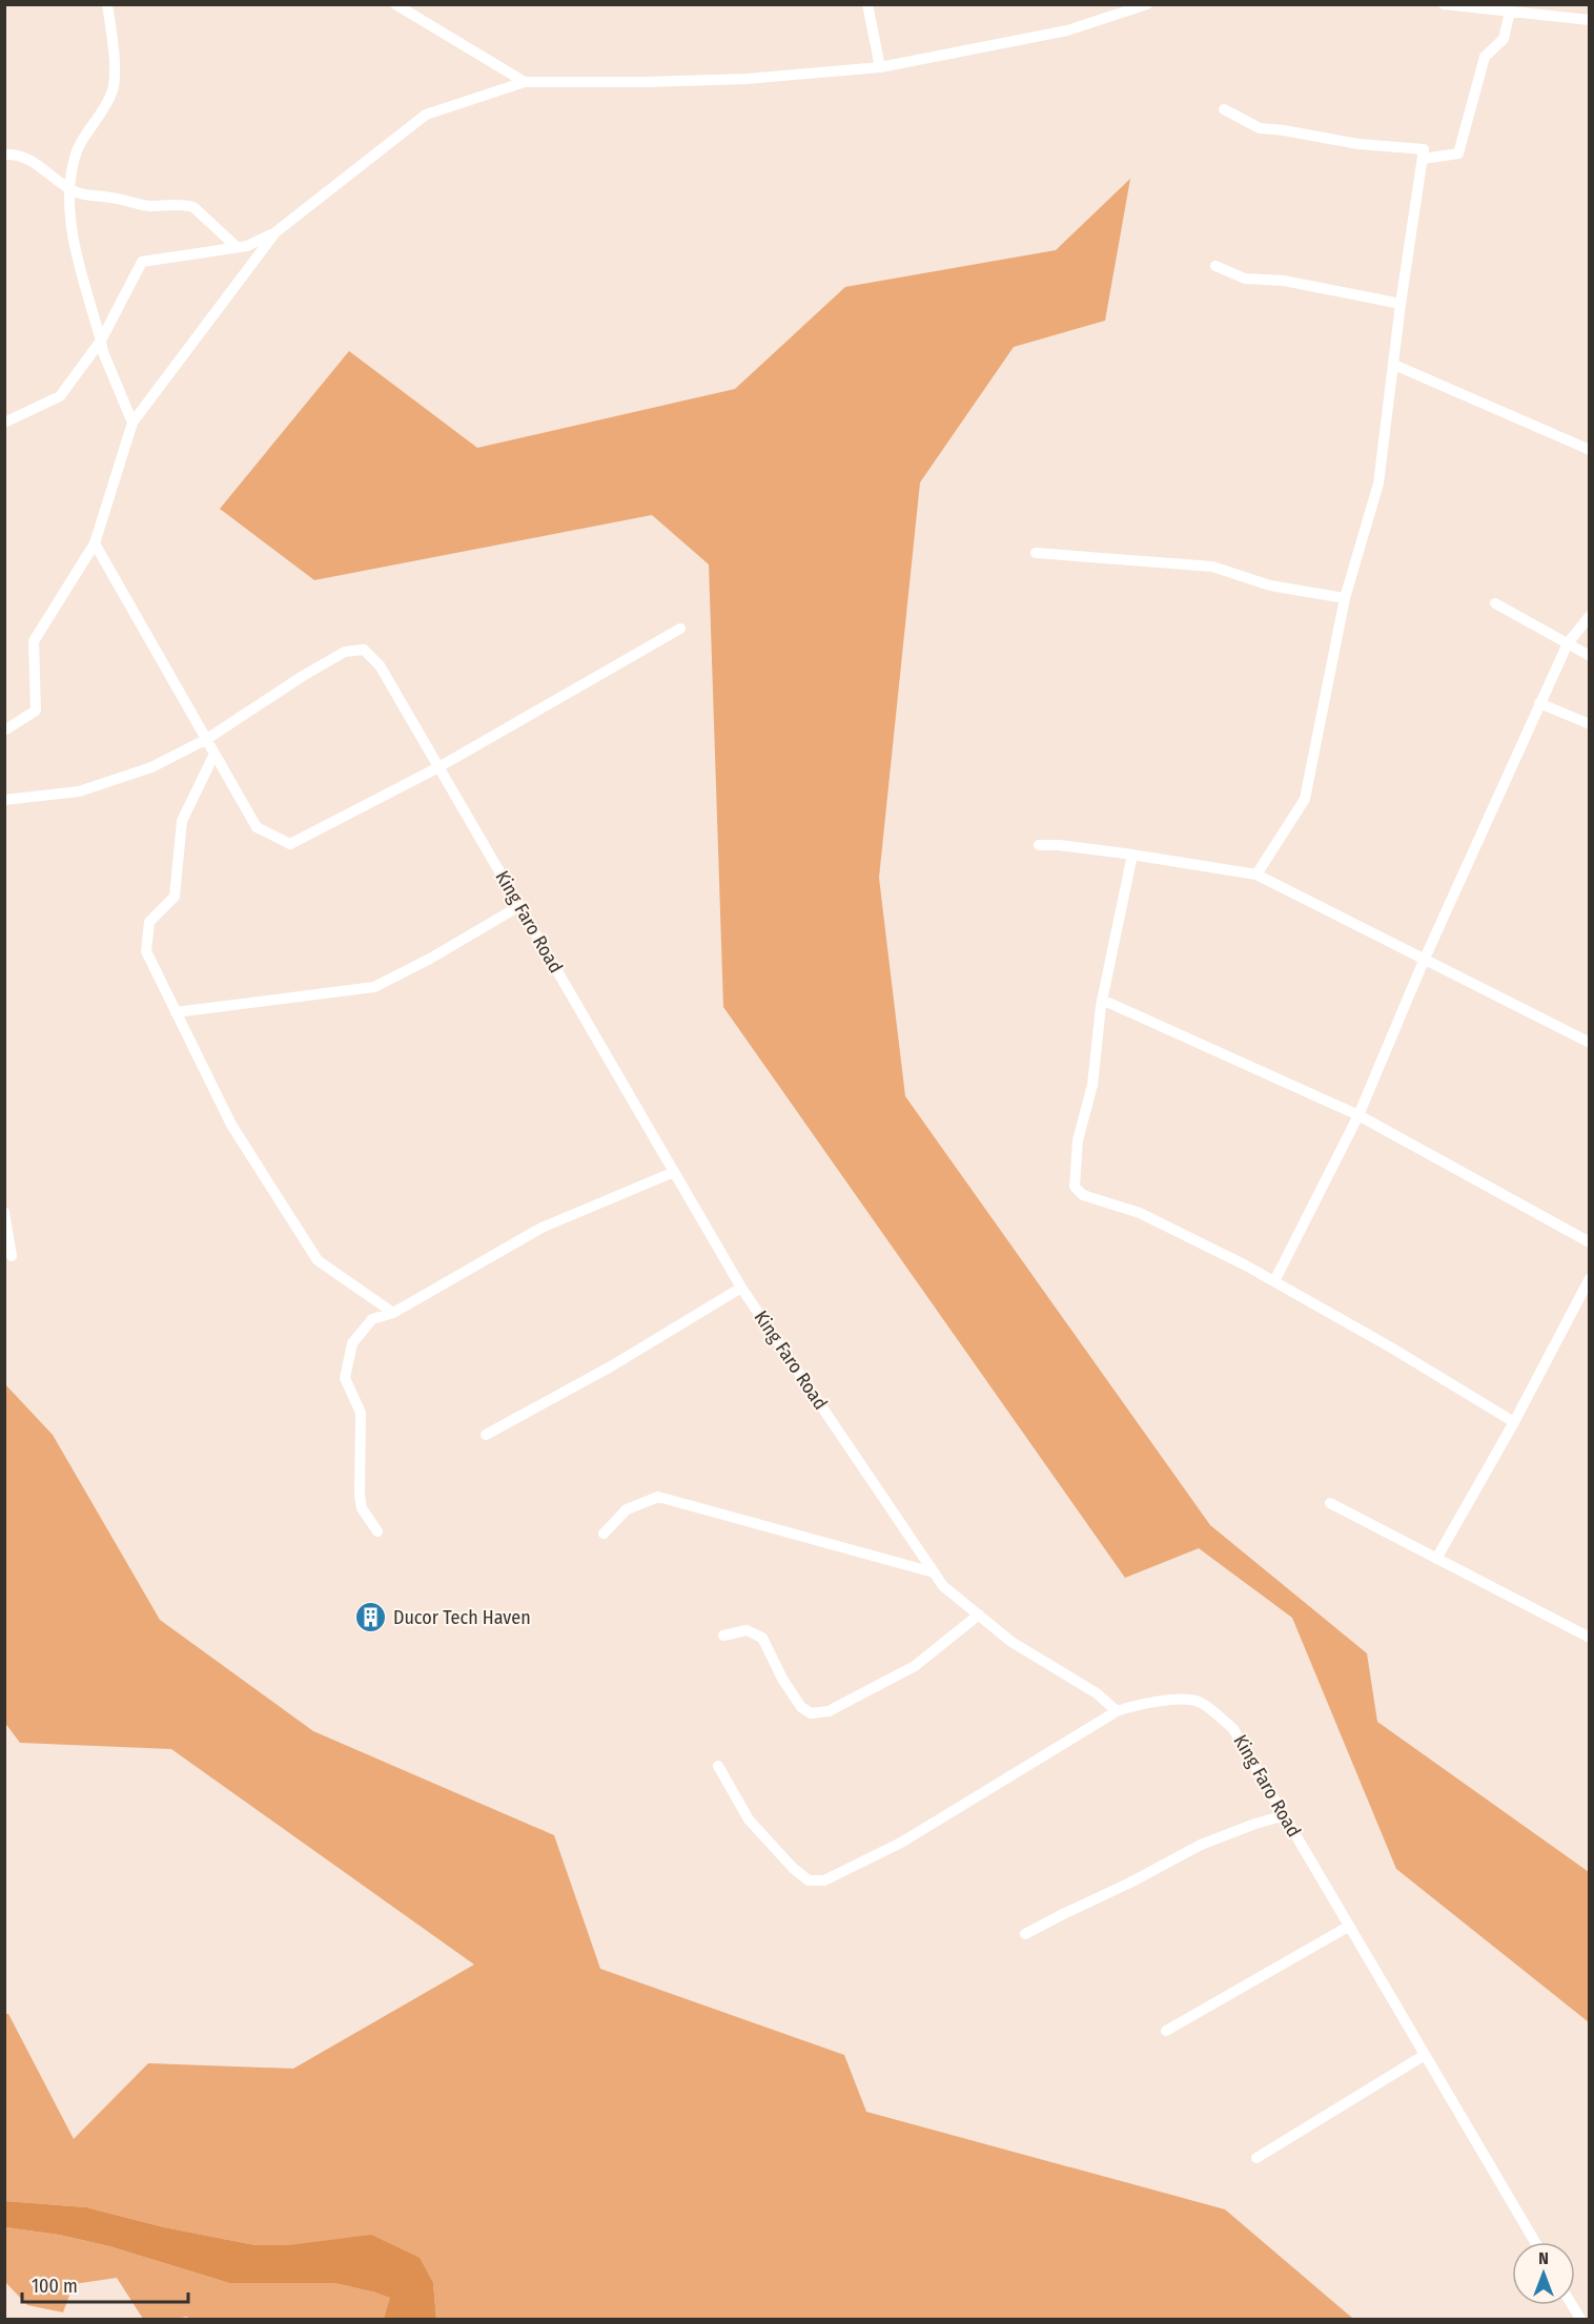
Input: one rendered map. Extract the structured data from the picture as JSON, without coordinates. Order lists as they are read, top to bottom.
{
  "streets": {
    "street": ["King Faro Road"]
  },
  "places": {
    "building": ["Ducor Tech Haven"]
  },
  "scale_bar": "100 m",
  "north": "top"
}
